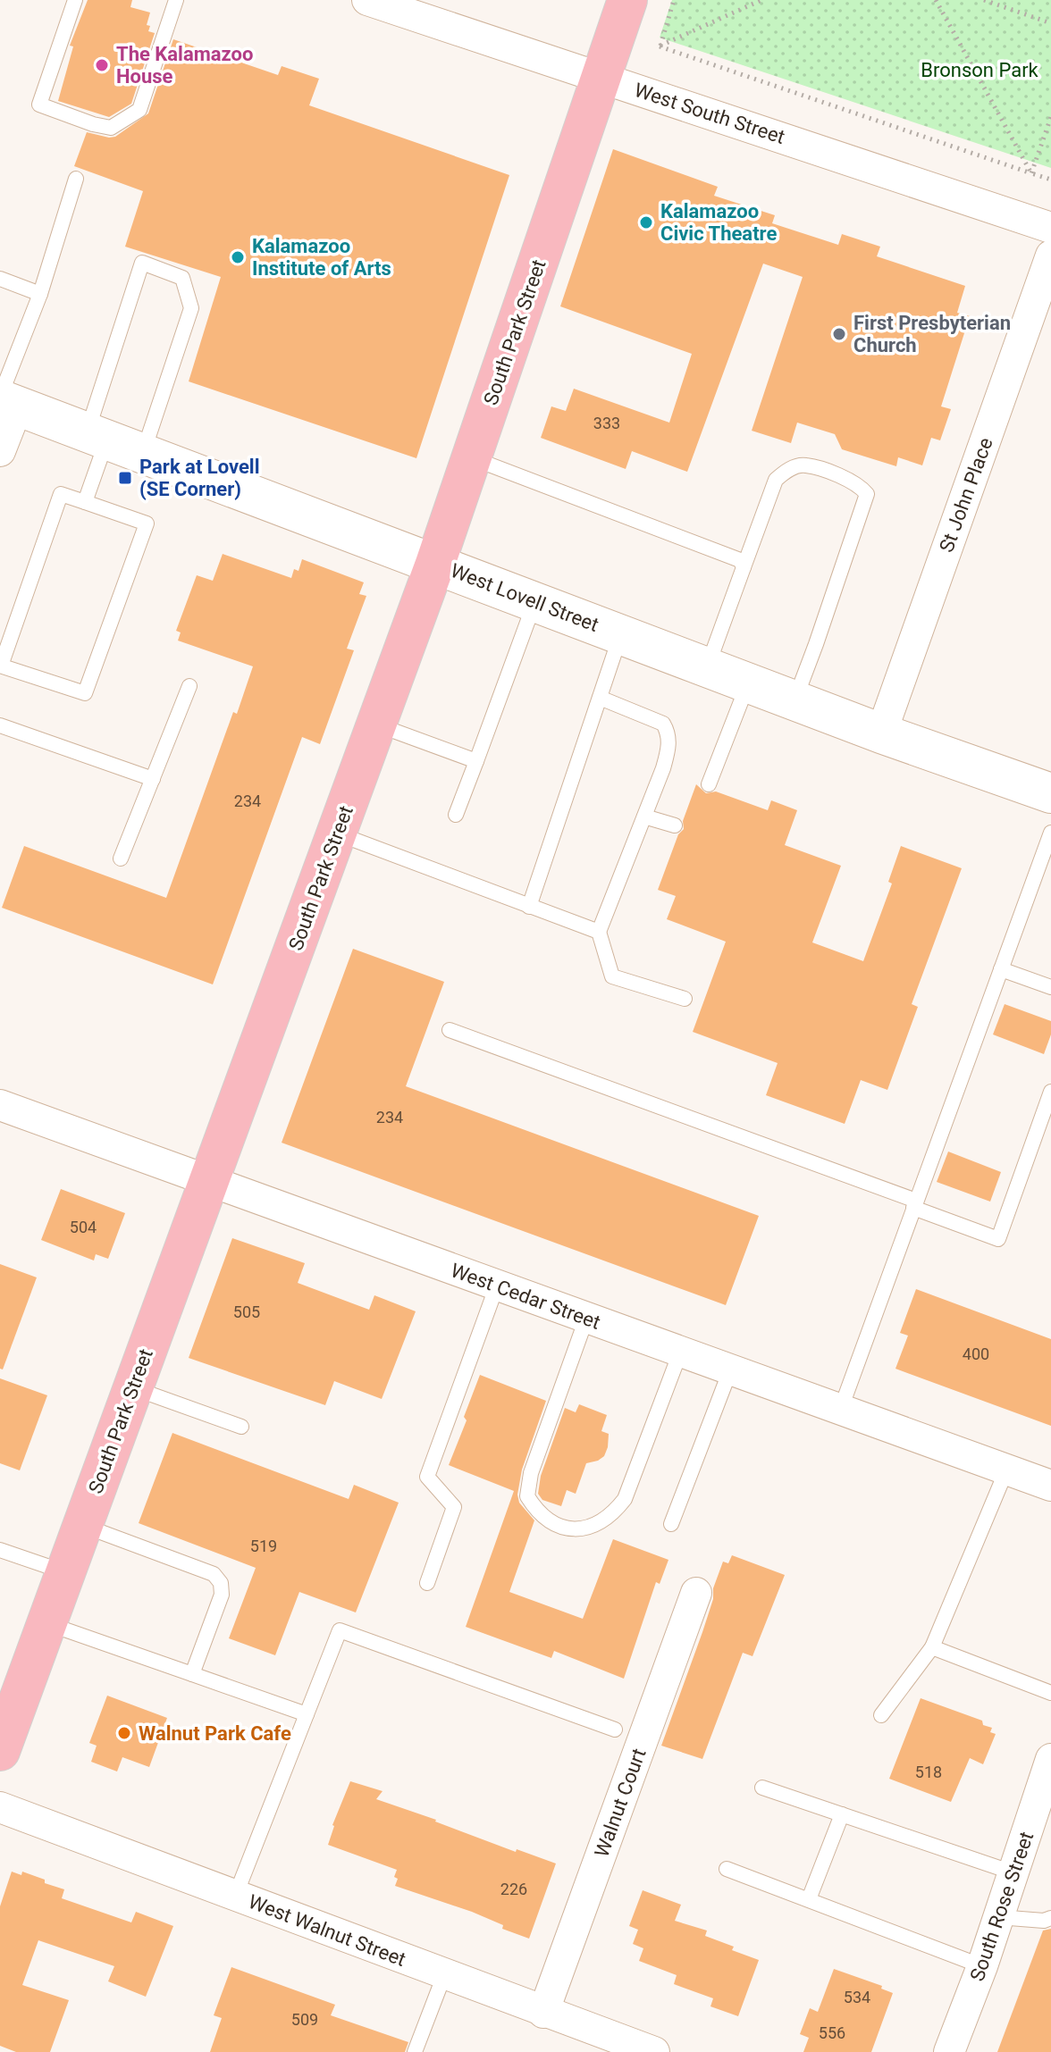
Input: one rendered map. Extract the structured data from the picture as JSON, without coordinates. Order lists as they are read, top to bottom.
{
  "streets": {
    "main road": ["South Park Street"],
    "street": [
      "West South Street",
      "St John Place",
      "West Lovell Street",
      "West Cedar Street",
      "Walnut Court",
      "South Rose Street",
      "West Walnut Street"
    ]
  },
  "crossings": [
    ["West South Street", "South Park Street"],
    ["South Park Street", "West Lovell Street"],
    ["South Park Street", "West Cedar Street"],
    ["St John Place", "West Lovell Street"],
    ["Walnut Court", "West Walnut Street"]
  ],
  "parks": ["Bronson Park"],
  "places": {
    "other": [
      "The Kalamazoo House",
      "Kalamazoo Civic Theatre",
      "Kalamazoo Institute of Arts",
      "First Presbyterian Church",
      "Walnut Park Cafe"
    ],
    "transit": ["Park at Lovell (SE Corner)"]
  },
  "house_numbers": [
    "333",
    "234",
    "234",
    "504",
    "505",
    "400",
    "519",
    "518",
    "226",
    "534",
    "509",
    "556"
  ]
}
